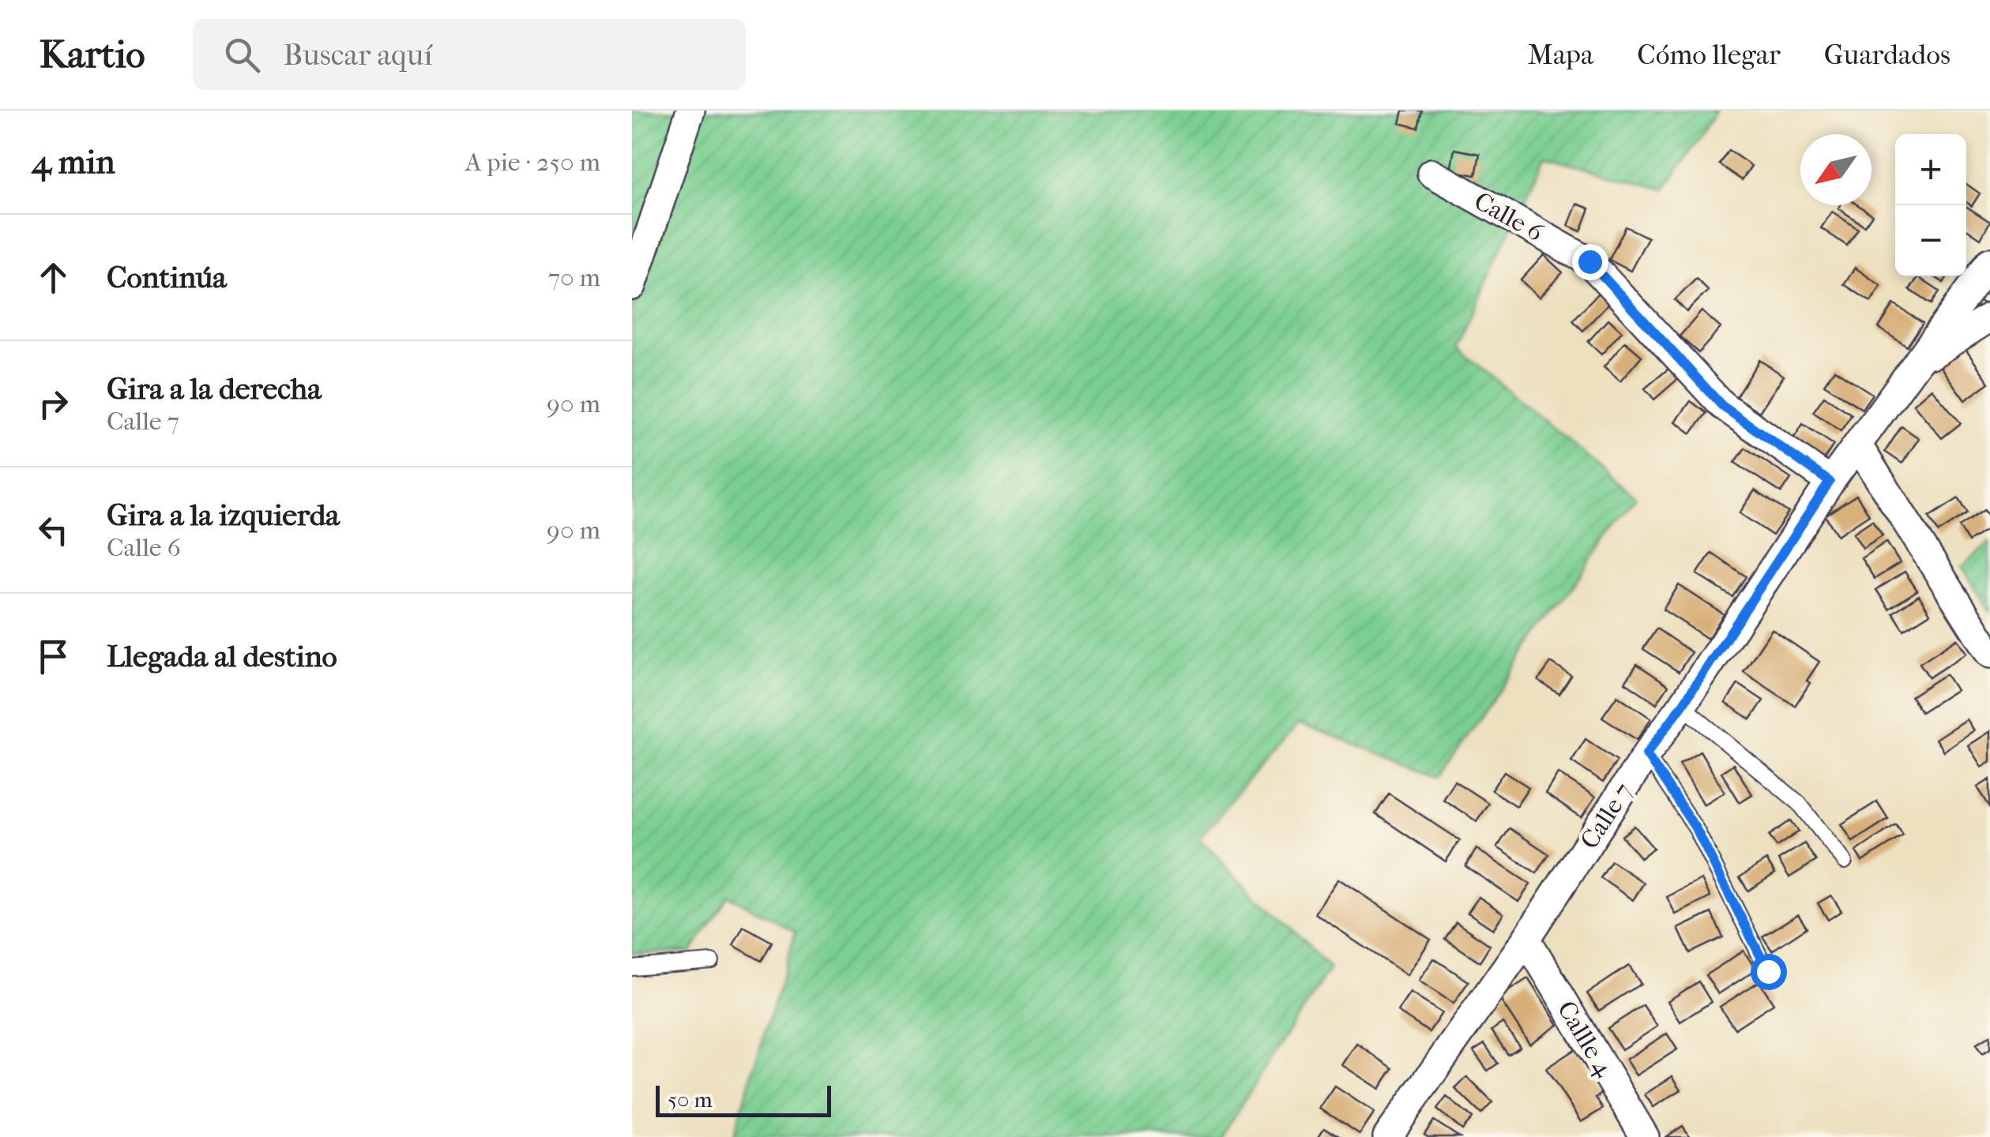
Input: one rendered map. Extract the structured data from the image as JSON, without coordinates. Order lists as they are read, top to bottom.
{
  "streets": {
    "street": ["Calle 6", "Calle 7", "Callle 4"]
  },
  "crossings": [
    ["Calle 6", "Calle 7"],
    ["Calle 7", "Callle 4"]
  ],
  "scale_bar": "50 m",
  "north": "bottom left",
  "page": {
    "header": "Kartio",
    "search": "Buscar aquí",
    "nav": ["Mapa", "Cómo llegar", "Guardados"],
    "heading": ["4 min", "A pie · 250 m"],
    "map_buttons": ["+", "−"],
    "list": [
      ["Continúa", "70 m"],
      ["Gira a la derecha", "Calle 7", "90 m"],
      ["Gira a la izquierda", "Calle 6", "90 m"],
      "Llegada al destino"
    ],
    "scale": "50 m"
  }
}
